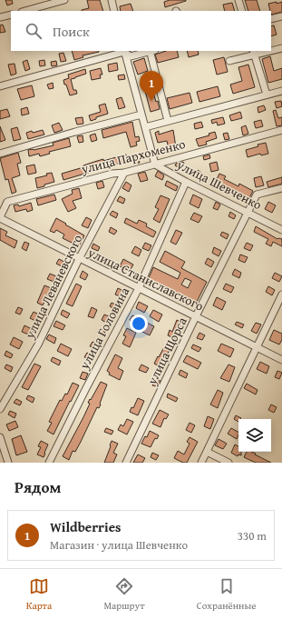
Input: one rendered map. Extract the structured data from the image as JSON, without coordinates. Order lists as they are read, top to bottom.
{
  "streets": {
    "street": [
      "улица Пархоменко",
      "улица Шевченко",
      "улица Станиславского",
      "улица Леваневского",
      "улица Головина",
      "улица Щорса"
    ]
  },
  "crossings": [
    ["улица Пархоменко", "улица Шевченко"],
    ["улица Пархоменко", "улица Станиславского"],
    ["улица Пархоменко", "улица Леваневского"],
    ["улица Шевченко", "улица Головина"],
    ["улица Шевченко", "улица Щорса"],
    ["улица Станиславского", "улица Леваневского"],
    ["улица Станиславского", "улица Головина"],
    ["улица Станиславского", "улица Щорса"]
  ],
  "page": {
    "search": "Поиск",
    "pins": "1",
    "heading": "Рядом",
    "list": [
      {
        "mark": "1",
        "name": "Wildberries",
        "note": "Магазин · улица Шевченко",
        "value": "330 m"
      }
    ],
    "nav": ["Карта", "Маршрут", "Сохранённые"]
  }
}
